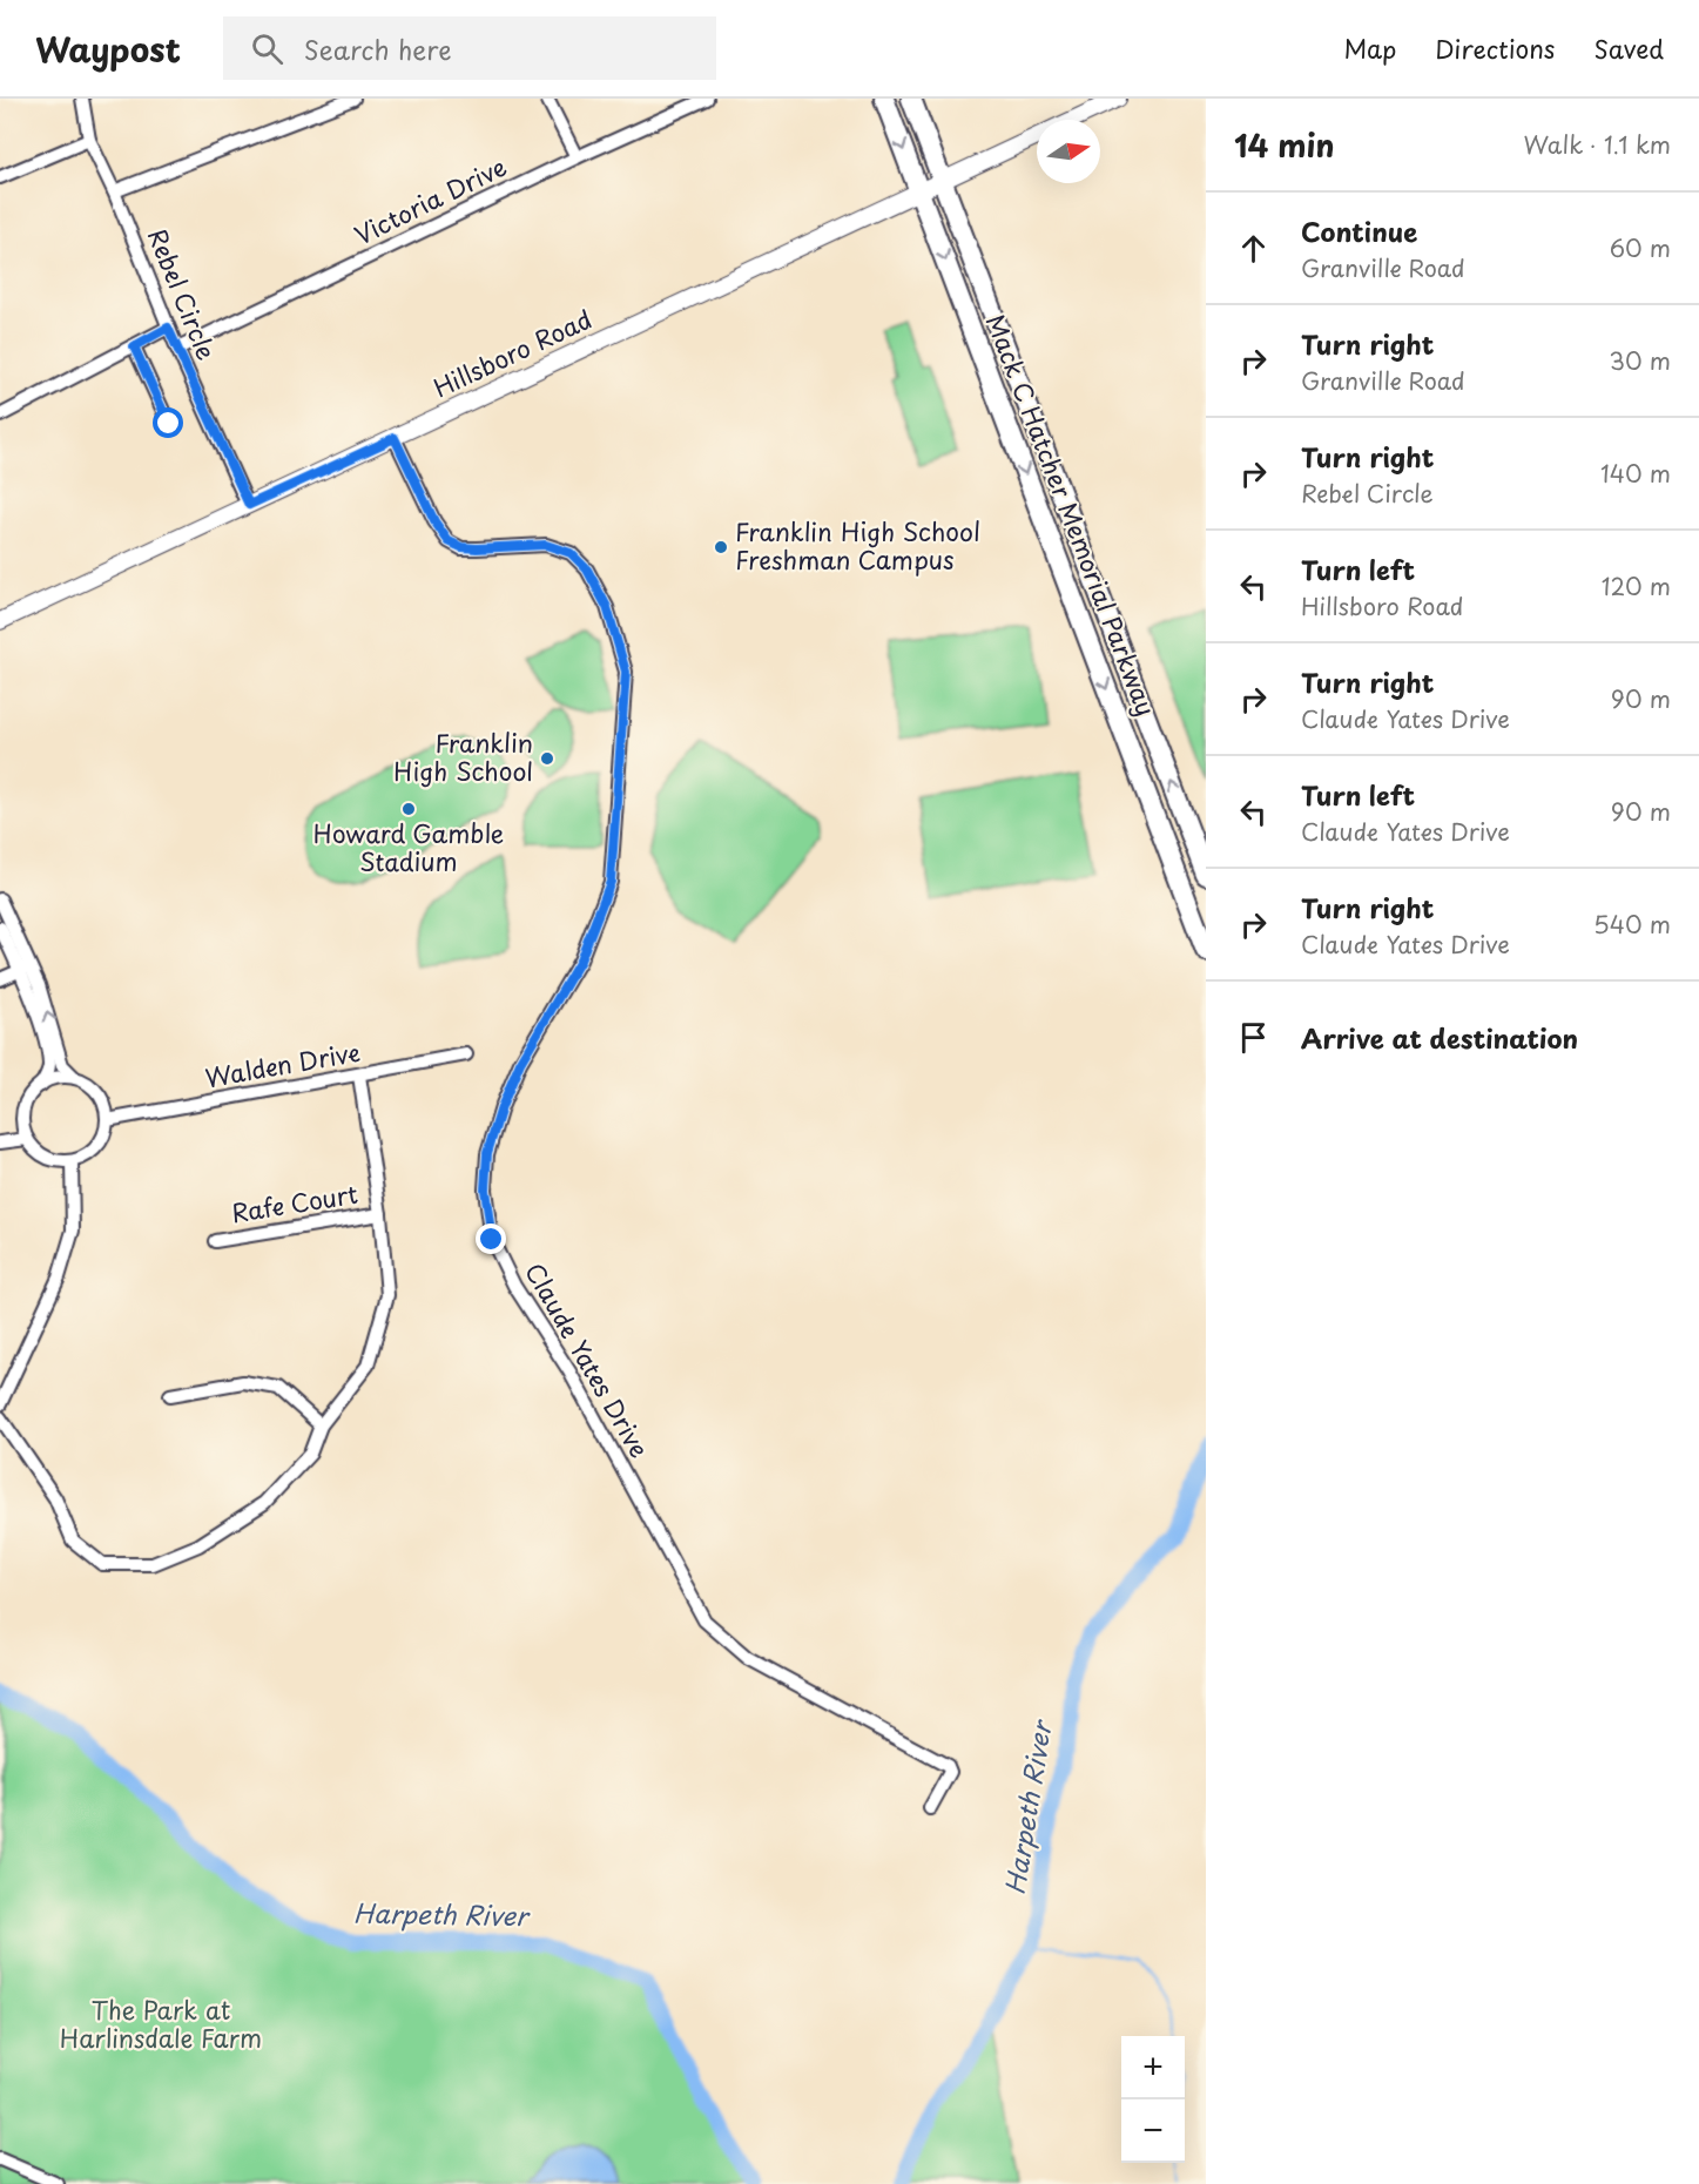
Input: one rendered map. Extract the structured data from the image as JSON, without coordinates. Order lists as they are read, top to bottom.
{
  "streets": {
    "highway": ["Mack C Hatcher Memorial Parkway"],
    "main road": ["Hillsboro Road"],
    "street": [
      "Victoria Drive",
      "Rebel Circle",
      "Walden Drive",
      "Rafe Court",
      "Claude Yates Drive"
    ]
  },
  "crossings": [
    ["Victoria Drive", "Rebel Circle"],
    ["Rebel Circle", "Hillsboro Road"],
    ["Hillsboro Road", "Mack C Hatcher Memorial Parkway"],
    ["Hillsboro Road", "Claude Yates Drive"]
  ],
  "water": ["Harpeth River"],
  "parks": ["The Park at Harlinsdale Farm"],
  "places": ["Franklin High School Freshman Campus", "Franklin High School", "Howard Gamble Stadium"],
  "north": "right",
  "page": {
    "header": "Waypost",
    "search": "Search here",
    "nav": ["Map", "Directions", "Saved"],
    "heading": ["14 min", "Walk · 1.1 km"],
    "list": [
      ["Continue", "Granville Road", "60 m"],
      ["Turn right", "Granville Road", "30 m"],
      ["Turn right", "Rebel Circle", "140 m"],
      ["Turn left", "Hillsboro Road", "120 m"],
      ["Turn right", "Claude Yates Drive", "90 m"],
      ["Turn left", "Claude Yates Drive", "90 m"],
      ["Turn right", "Claude Yates Drive", "540 m"],
      "Arrive at destination"
    ],
    "map_buttons": ["+", "−"]
  }
}
